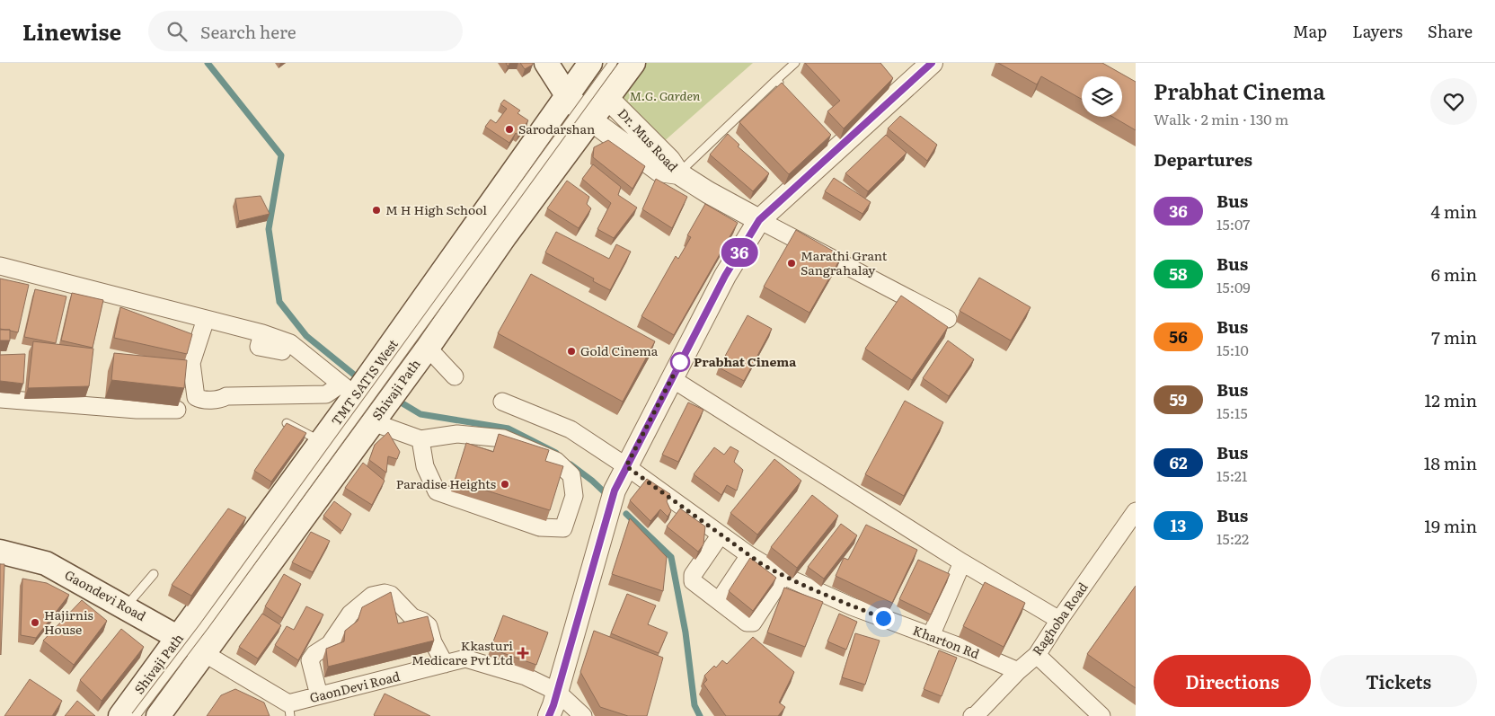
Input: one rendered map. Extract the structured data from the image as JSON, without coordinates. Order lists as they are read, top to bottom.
{
  "streets": {
    "main road": ["Shivaji Path", "Gaondevi Road"],
    "street": [
      "Dr. Mus Road",
      "Raghoba Road",
      "Kharton Rd",
      "GaonDevi Road"
    ],
    "lane": ["TMT SATIS West"]
  },
  "crossings": [
    ["Dr. Mus Road", "Shivaji Path"],
    ["Shivaji Path", "Gaondevi Road"],
    ["Shivaji Path", "GaonDevi Road"],
    ["Gaondevi Road", "GaonDevi Road"],
    ["Raghoba Road", "Kharton Rd"]
  ],
  "parks": ["M.G. Garden"],
  "places": {
    "other": [
      "Sarodarshan",
      "M H High School",
      "Marathi Grant Sangrahalay",
      "Gold Cinema",
      "Prabhat Cinema",
      "Paradise Heights",
      "Hajirnis House"
    ],
    "health": ["Kkasturi Medicare Pvt Ltd"]
  },
  "lines": ["bus line 36"],
  "page": {
    "header": "Linewise",
    "search": "Search here",
    "nav": ["Map", "Layers", "Share"],
    "on_map": "36",
    "heading": [
      ["Prabhat Cinema", "Walk · 2 min · 130 m"],
      "Departures"
    ],
    "list": [
      {
        "mark": "36",
        "name": "Bus",
        "note": "15:07",
        "value": "4 min"
      },
      {
        "mark": "58",
        "name": "Bus",
        "note": "15:09",
        "value": "6 min"
      },
      {
        "mark": "56",
        "name": "Bus",
        "note": "15:10",
        "value": "7 min"
      },
      {
        "mark": "59",
        "name": "Bus",
        "note": "15:15",
        "value": "12 min"
      },
      {
        "mark": "62",
        "name": "Bus",
        "note": "15:21",
        "value": "18 min"
      },
      {
        "mark": "13",
        "name": "Bus",
        "note": "15:22",
        "value": "19 min"
      }
    ],
    "buttons": ["Directions", "Tickets"]
  }
}
